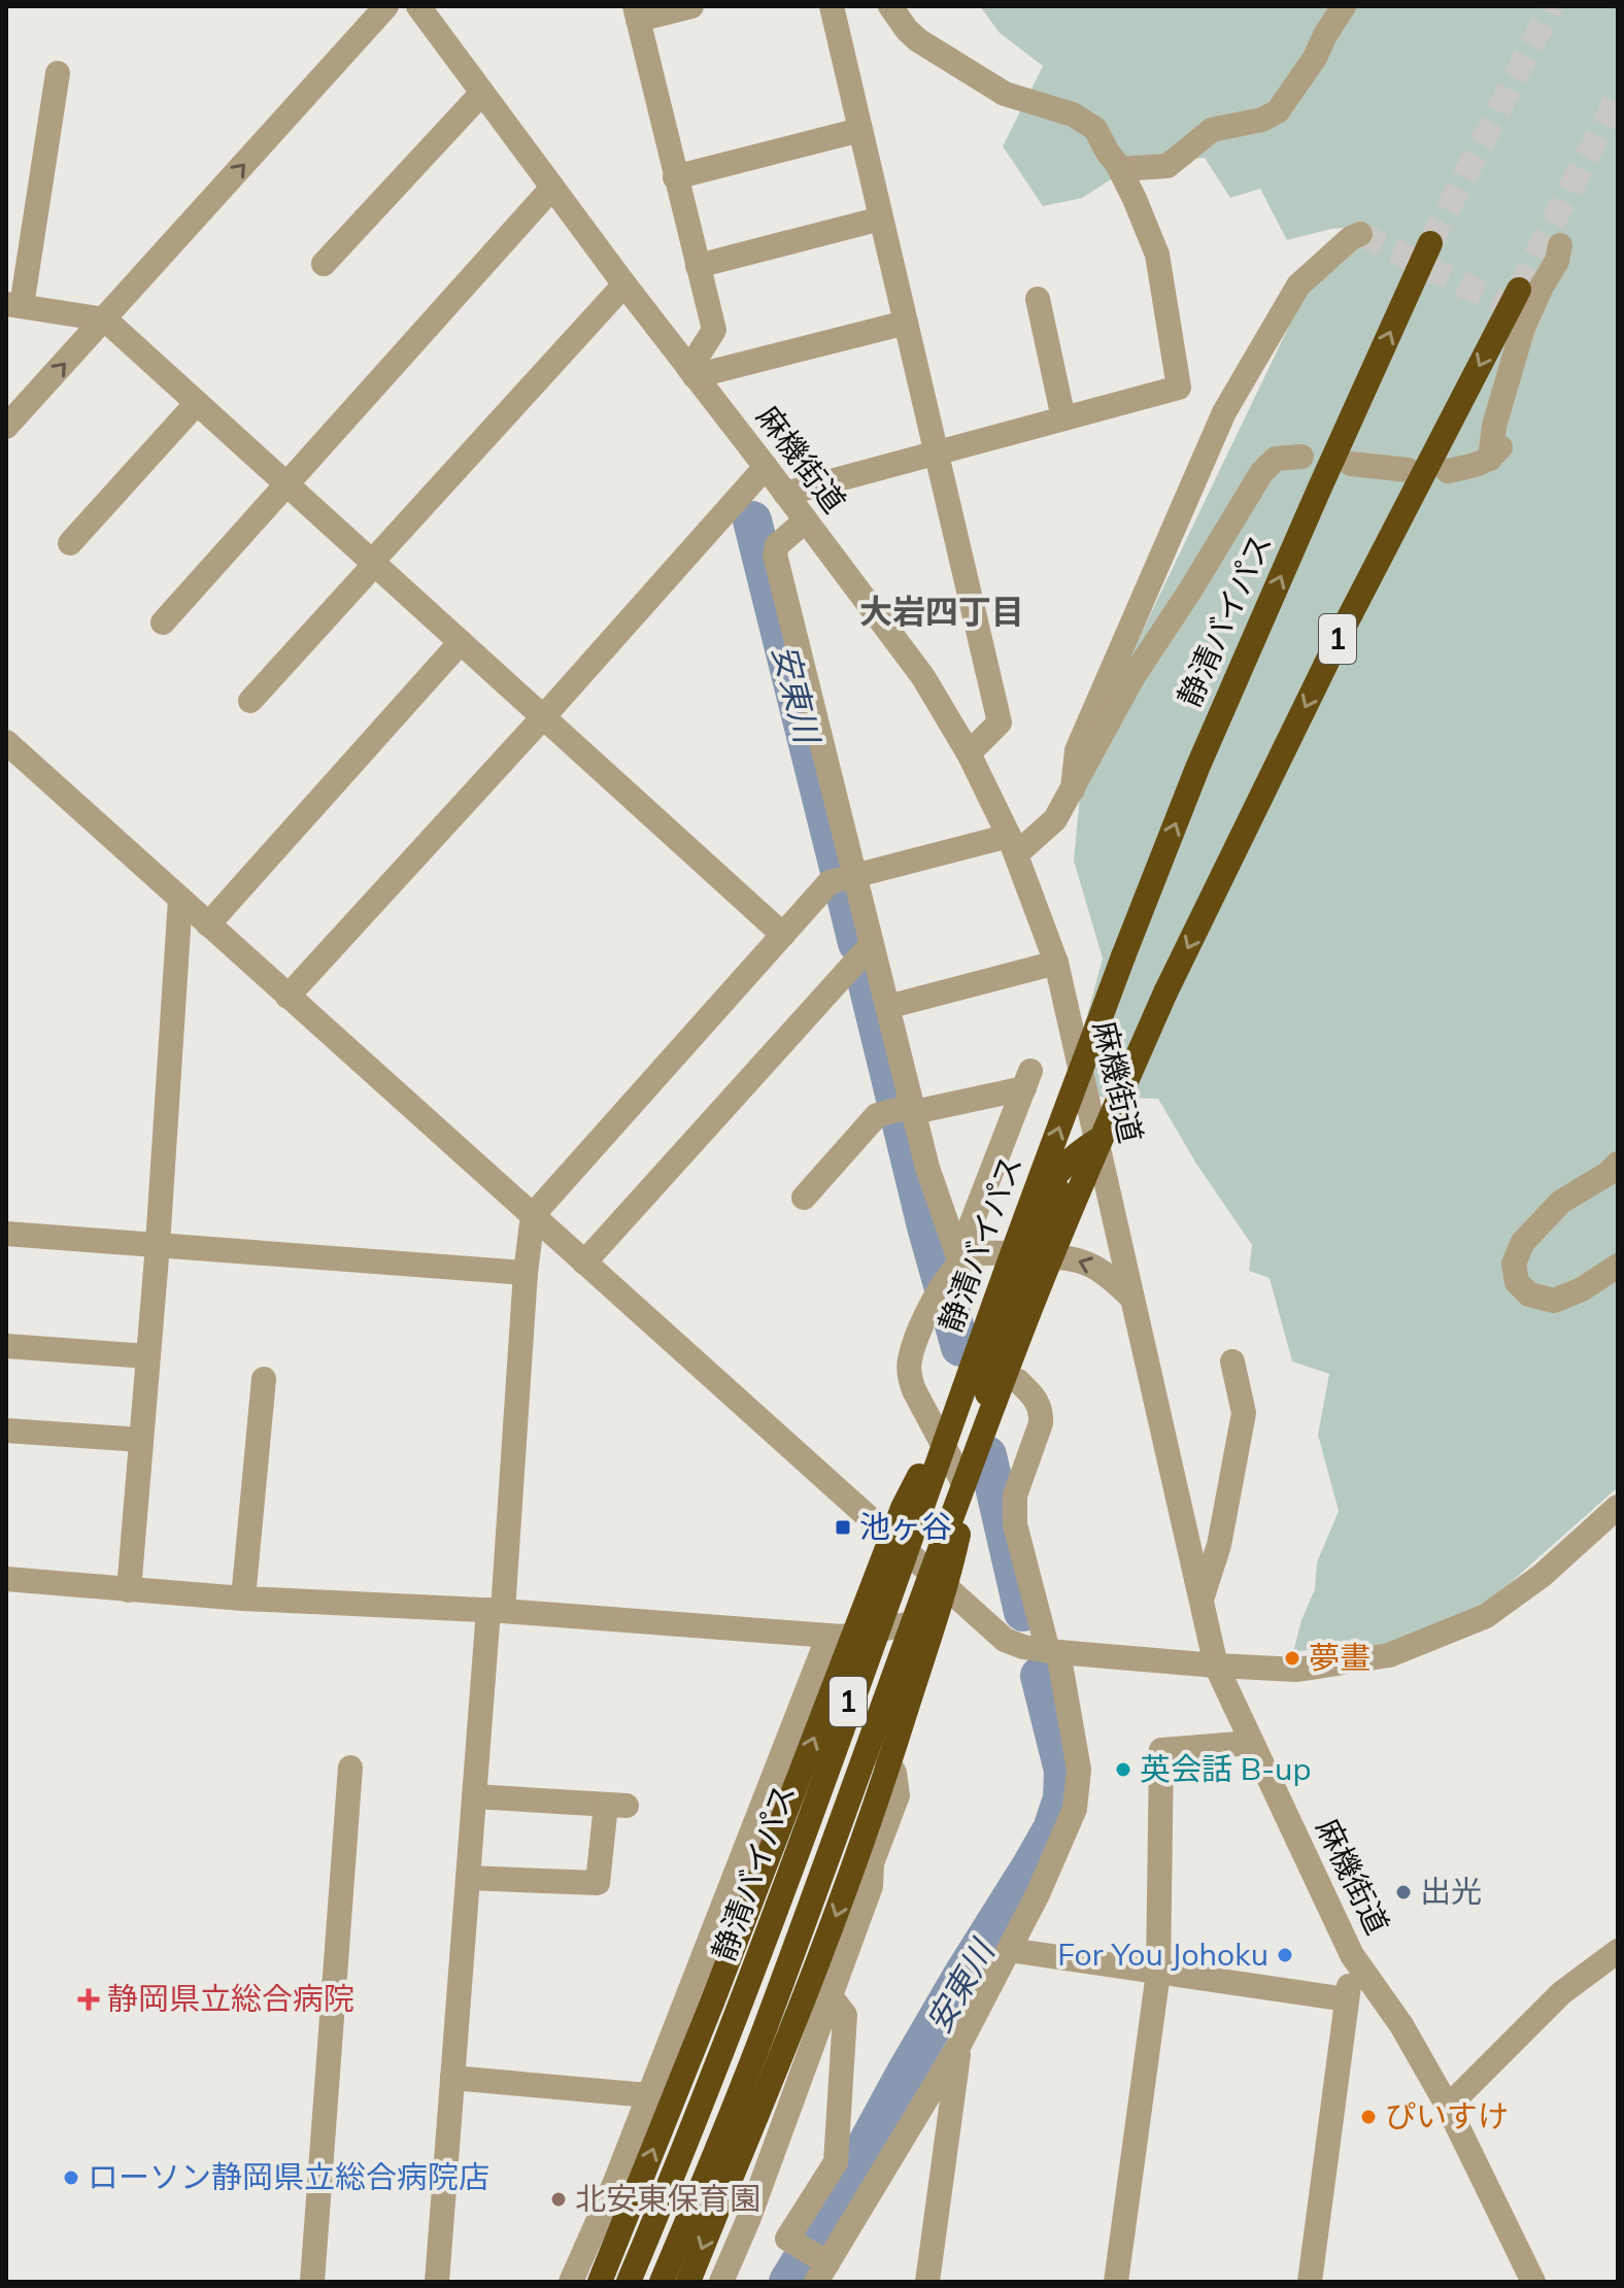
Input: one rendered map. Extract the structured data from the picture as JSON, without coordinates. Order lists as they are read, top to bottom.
{
  "streets": {
    "highway": ["静清バイパス", "1"],
    "street": ["麻機街道"]
  },
  "crossings": [
    ["麻機街道", "1"],
    ["静清バイパス", "1"]
  ],
  "districts": ["大岩四丁目"],
  "water": ["安東川"],
  "places": {
    "transit": ["池ヶ谷"],
    "other": [
      "夢畫",
      "英会話 B-up",
      "出光",
      "For You Johoku",
      "ぴいすけ",
      "ローソン静岡県立総合病院店",
      "北安東保育園"
    ],
    "health": ["静岡県立総合病院"]
  }
}
